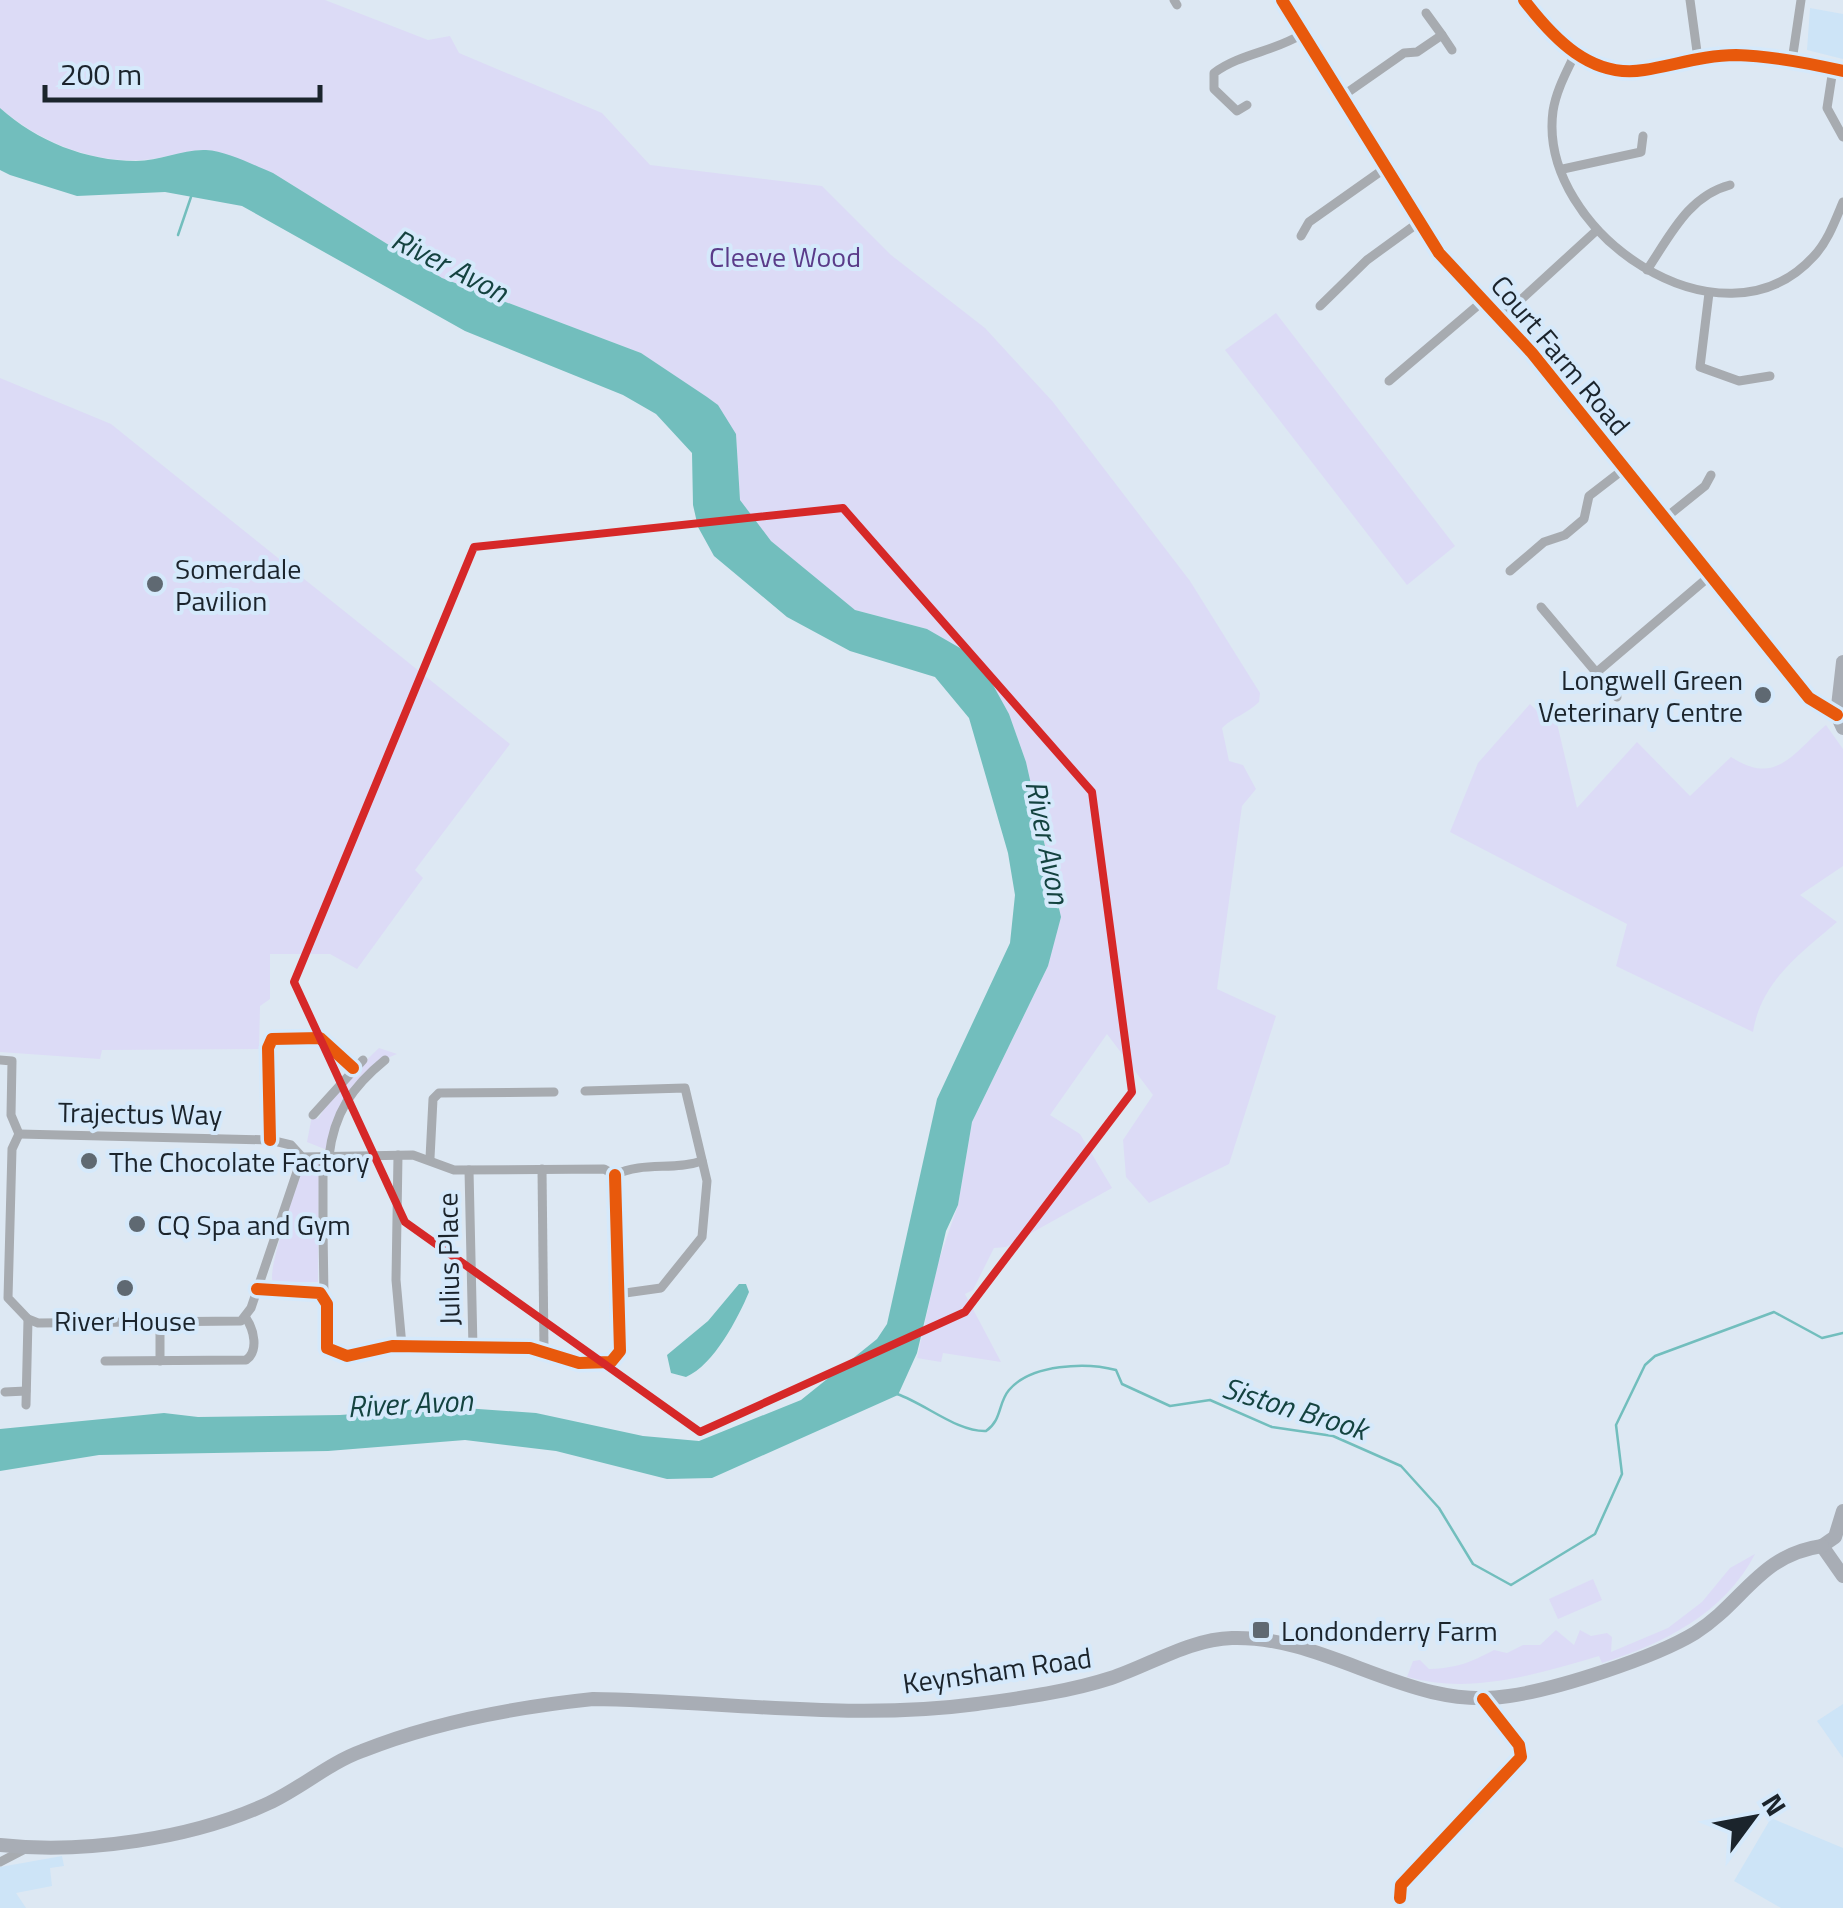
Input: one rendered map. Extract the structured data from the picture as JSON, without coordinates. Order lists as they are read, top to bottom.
{
  "streets": {
    "main road": ["Keynsham Road"],
    "street": ["Court Farm Road", "Trajectus Way", "Julius Place"]
  },
  "water": ["River Avon", "Siston Brook"],
  "parks": ["Cleeve Wood"],
  "places": {
    "other": [
      "Somerdale Pavilion",
      "Longwell Green Veterinary Centre",
      "The Chocolate Factory",
      "CQ Spa and Gym",
      "River House"
    ],
    "transit": ["Londonderry Farm"]
  },
  "scale_bar": "200 m",
  "north": "top right"
}
